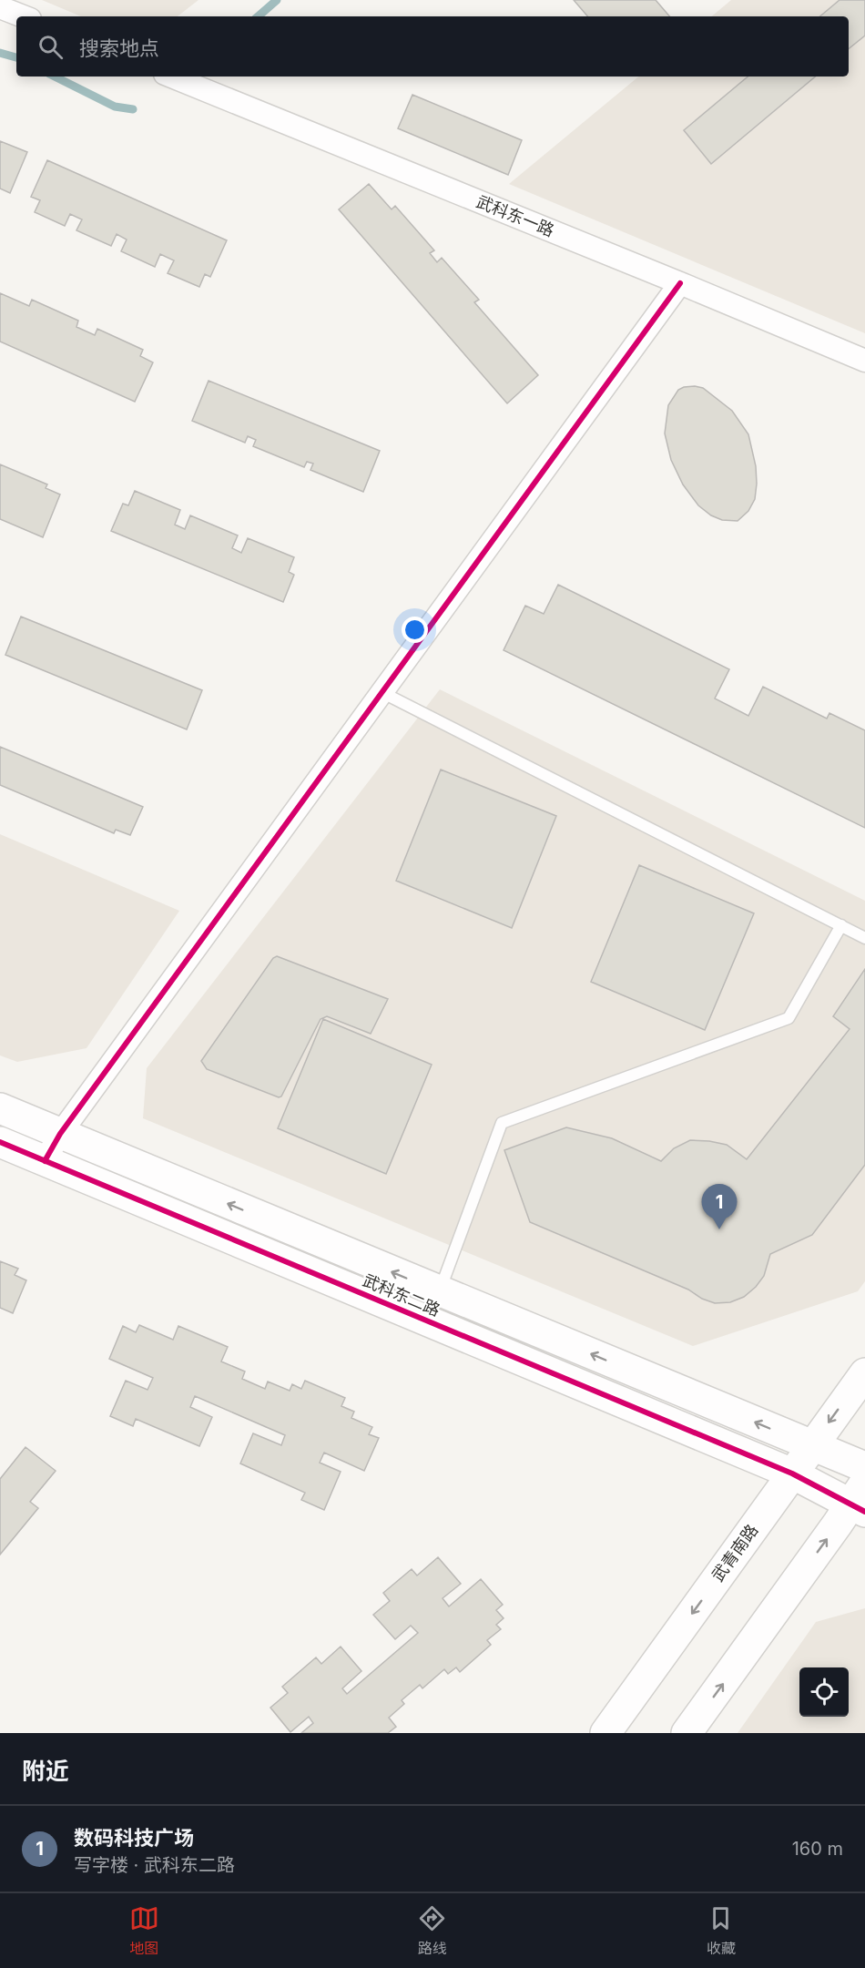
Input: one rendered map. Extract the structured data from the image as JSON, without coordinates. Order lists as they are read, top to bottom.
{
  "streets": {
    "street": ["武科东一路", "武科东二路", "武青南路"]
  },
  "crossings": [
    ["武科东二路", "武青南路"]
  ],
  "page": {
    "search": "搜索地点",
    "pins": "1",
    "heading": "附近",
    "list": [
      {
        "mark": "1",
        "name": "数码科技广场",
        "note": "写字楼 · 武科东二路",
        "value": "160 m"
      }
    ],
    "nav": ["地图", "路线", "收藏"]
  }
}
